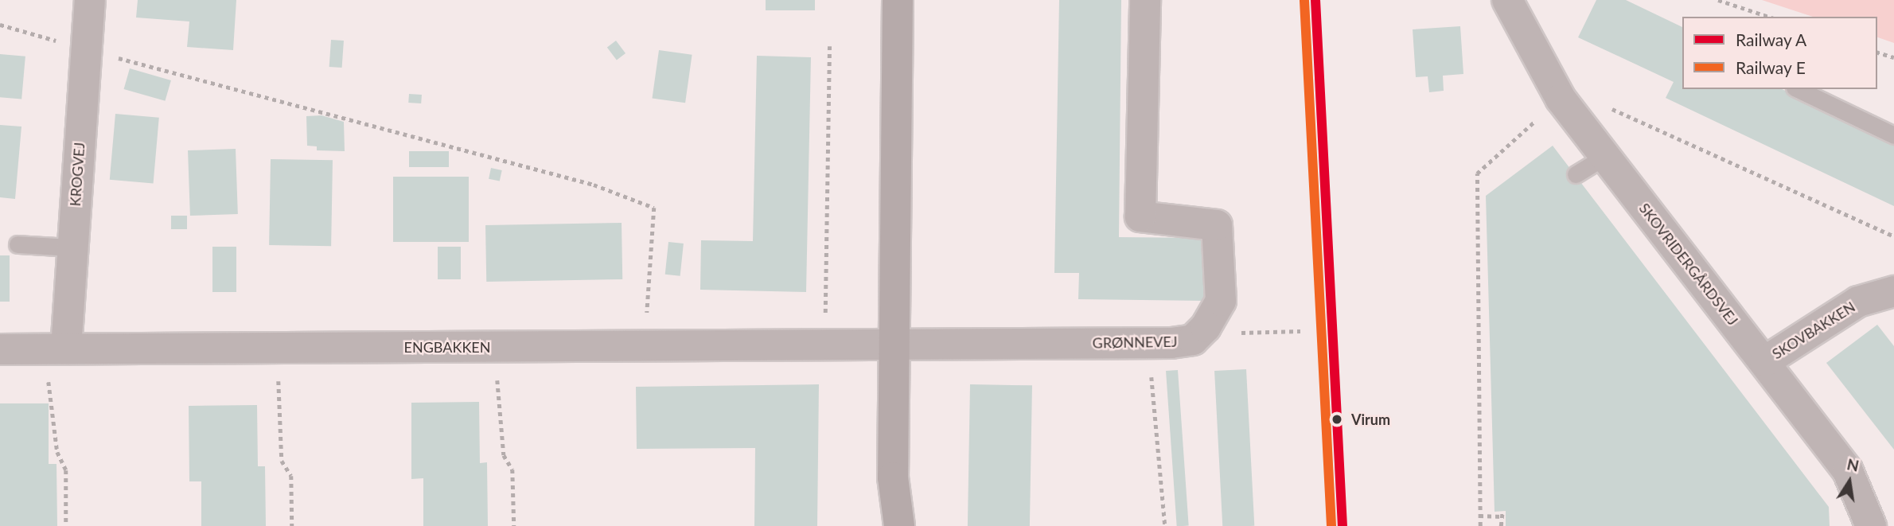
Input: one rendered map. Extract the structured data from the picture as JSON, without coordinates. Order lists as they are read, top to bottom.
{
  "streets": {
    "street": [
      "KROGVEJ",
      "SKOVRIDERGÅRDSVEJ",
      "SKOVBAKKEN",
      "GRØNNEVEJ",
      "ENGBAKKEN"
    ]
  },
  "crossings": [
    ["KROGVEJ", "ENGBAKKEN"],
    ["SKOVRIDERGÅRDSVEJ", "SKOVBAKKEN"],
    ["GRØNNEVEJ", "ENGBAKKEN"]
  ],
  "places": ["Virum"],
  "lines": ["rail line A", "rail line E"],
  "legend": ["Railway A", "Railway E"],
  "north": "top"
}
